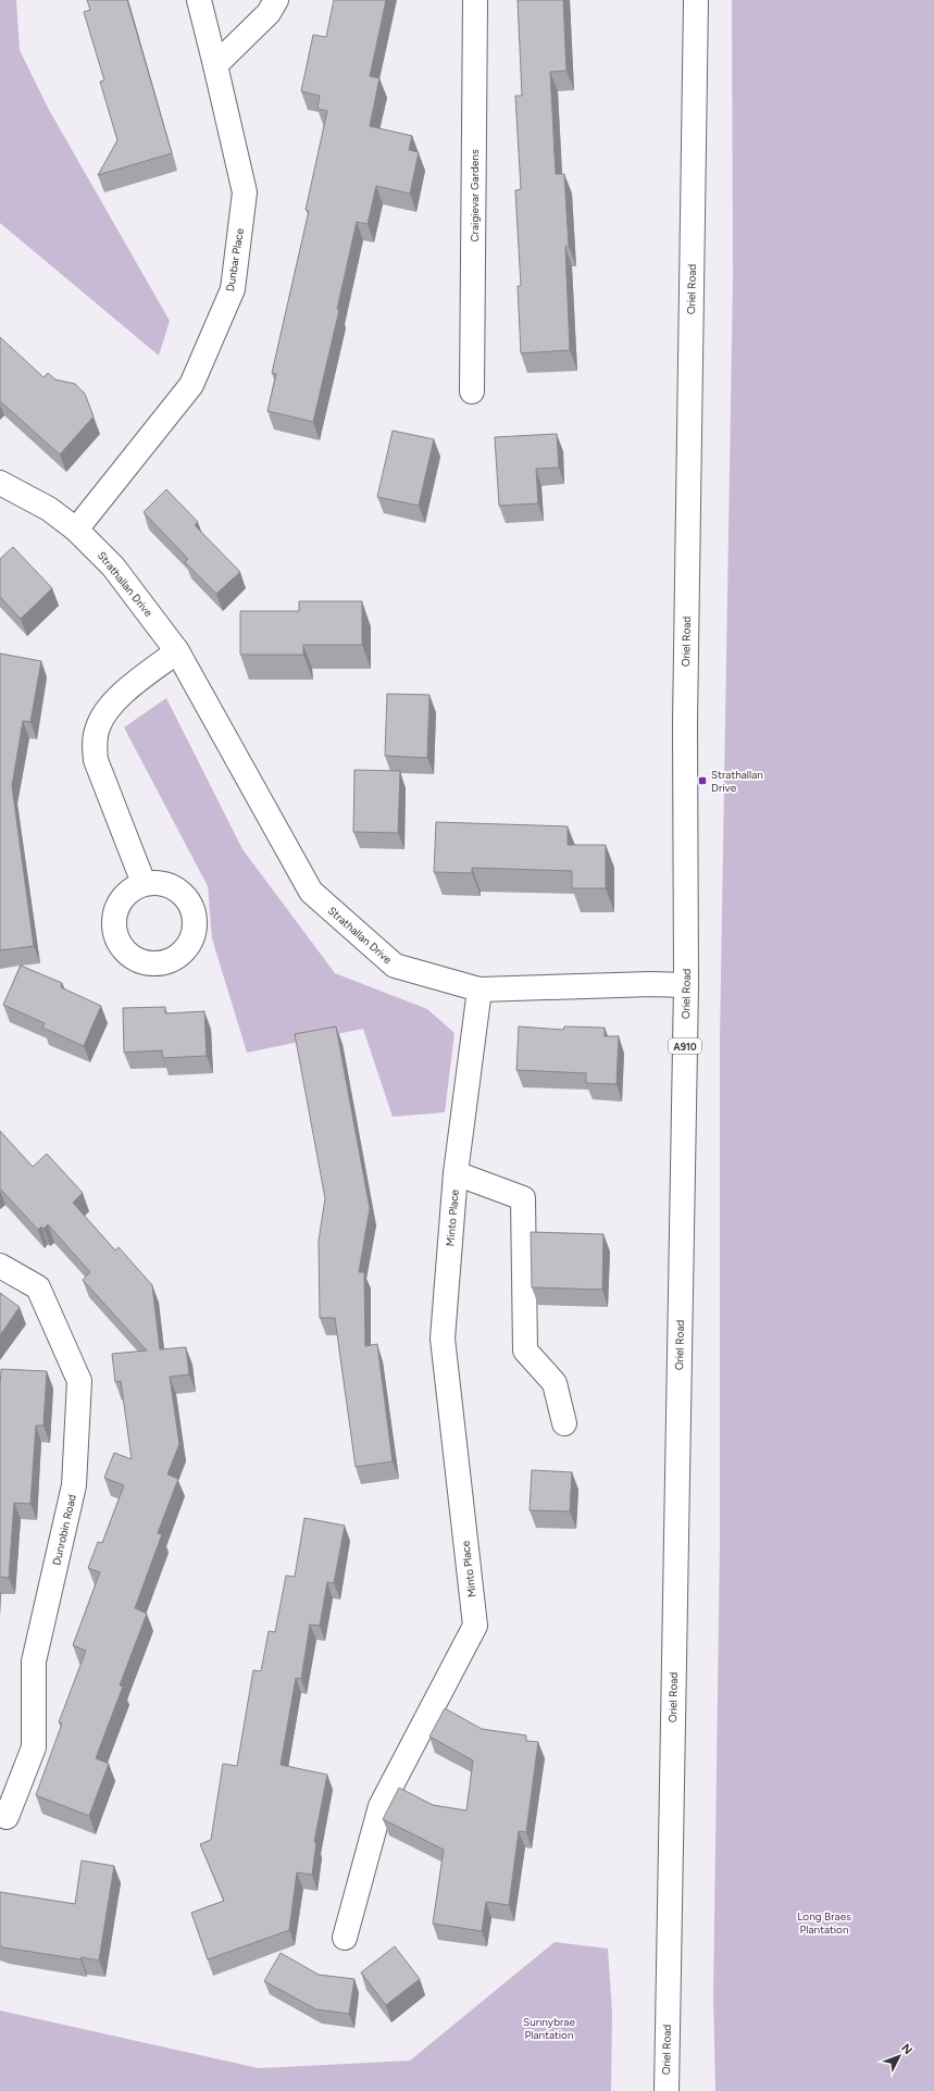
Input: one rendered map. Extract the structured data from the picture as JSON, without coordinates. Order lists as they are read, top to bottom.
{
  "streets": {
    "street": [
      "Craigievar Gardens",
      "Dunbar Place",
      "Oriel Road",
      "Strathallan Drive",
      "A910",
      "Minto Place",
      "Dunrobin Road"
    ]
  },
  "crossings": [
    ["Dunbar Place", "Strathallan Drive"],
    ["Oriel Road", "Strathallan Drive"],
    ["Strathallan Drive", "Minto Place"]
  ],
  "parks": ["Long Braes Plantation", "Sunnybrae Plantation"],
  "places": {
    "transit": ["Strathallan Drive"]
  },
  "north": "top right"
}
